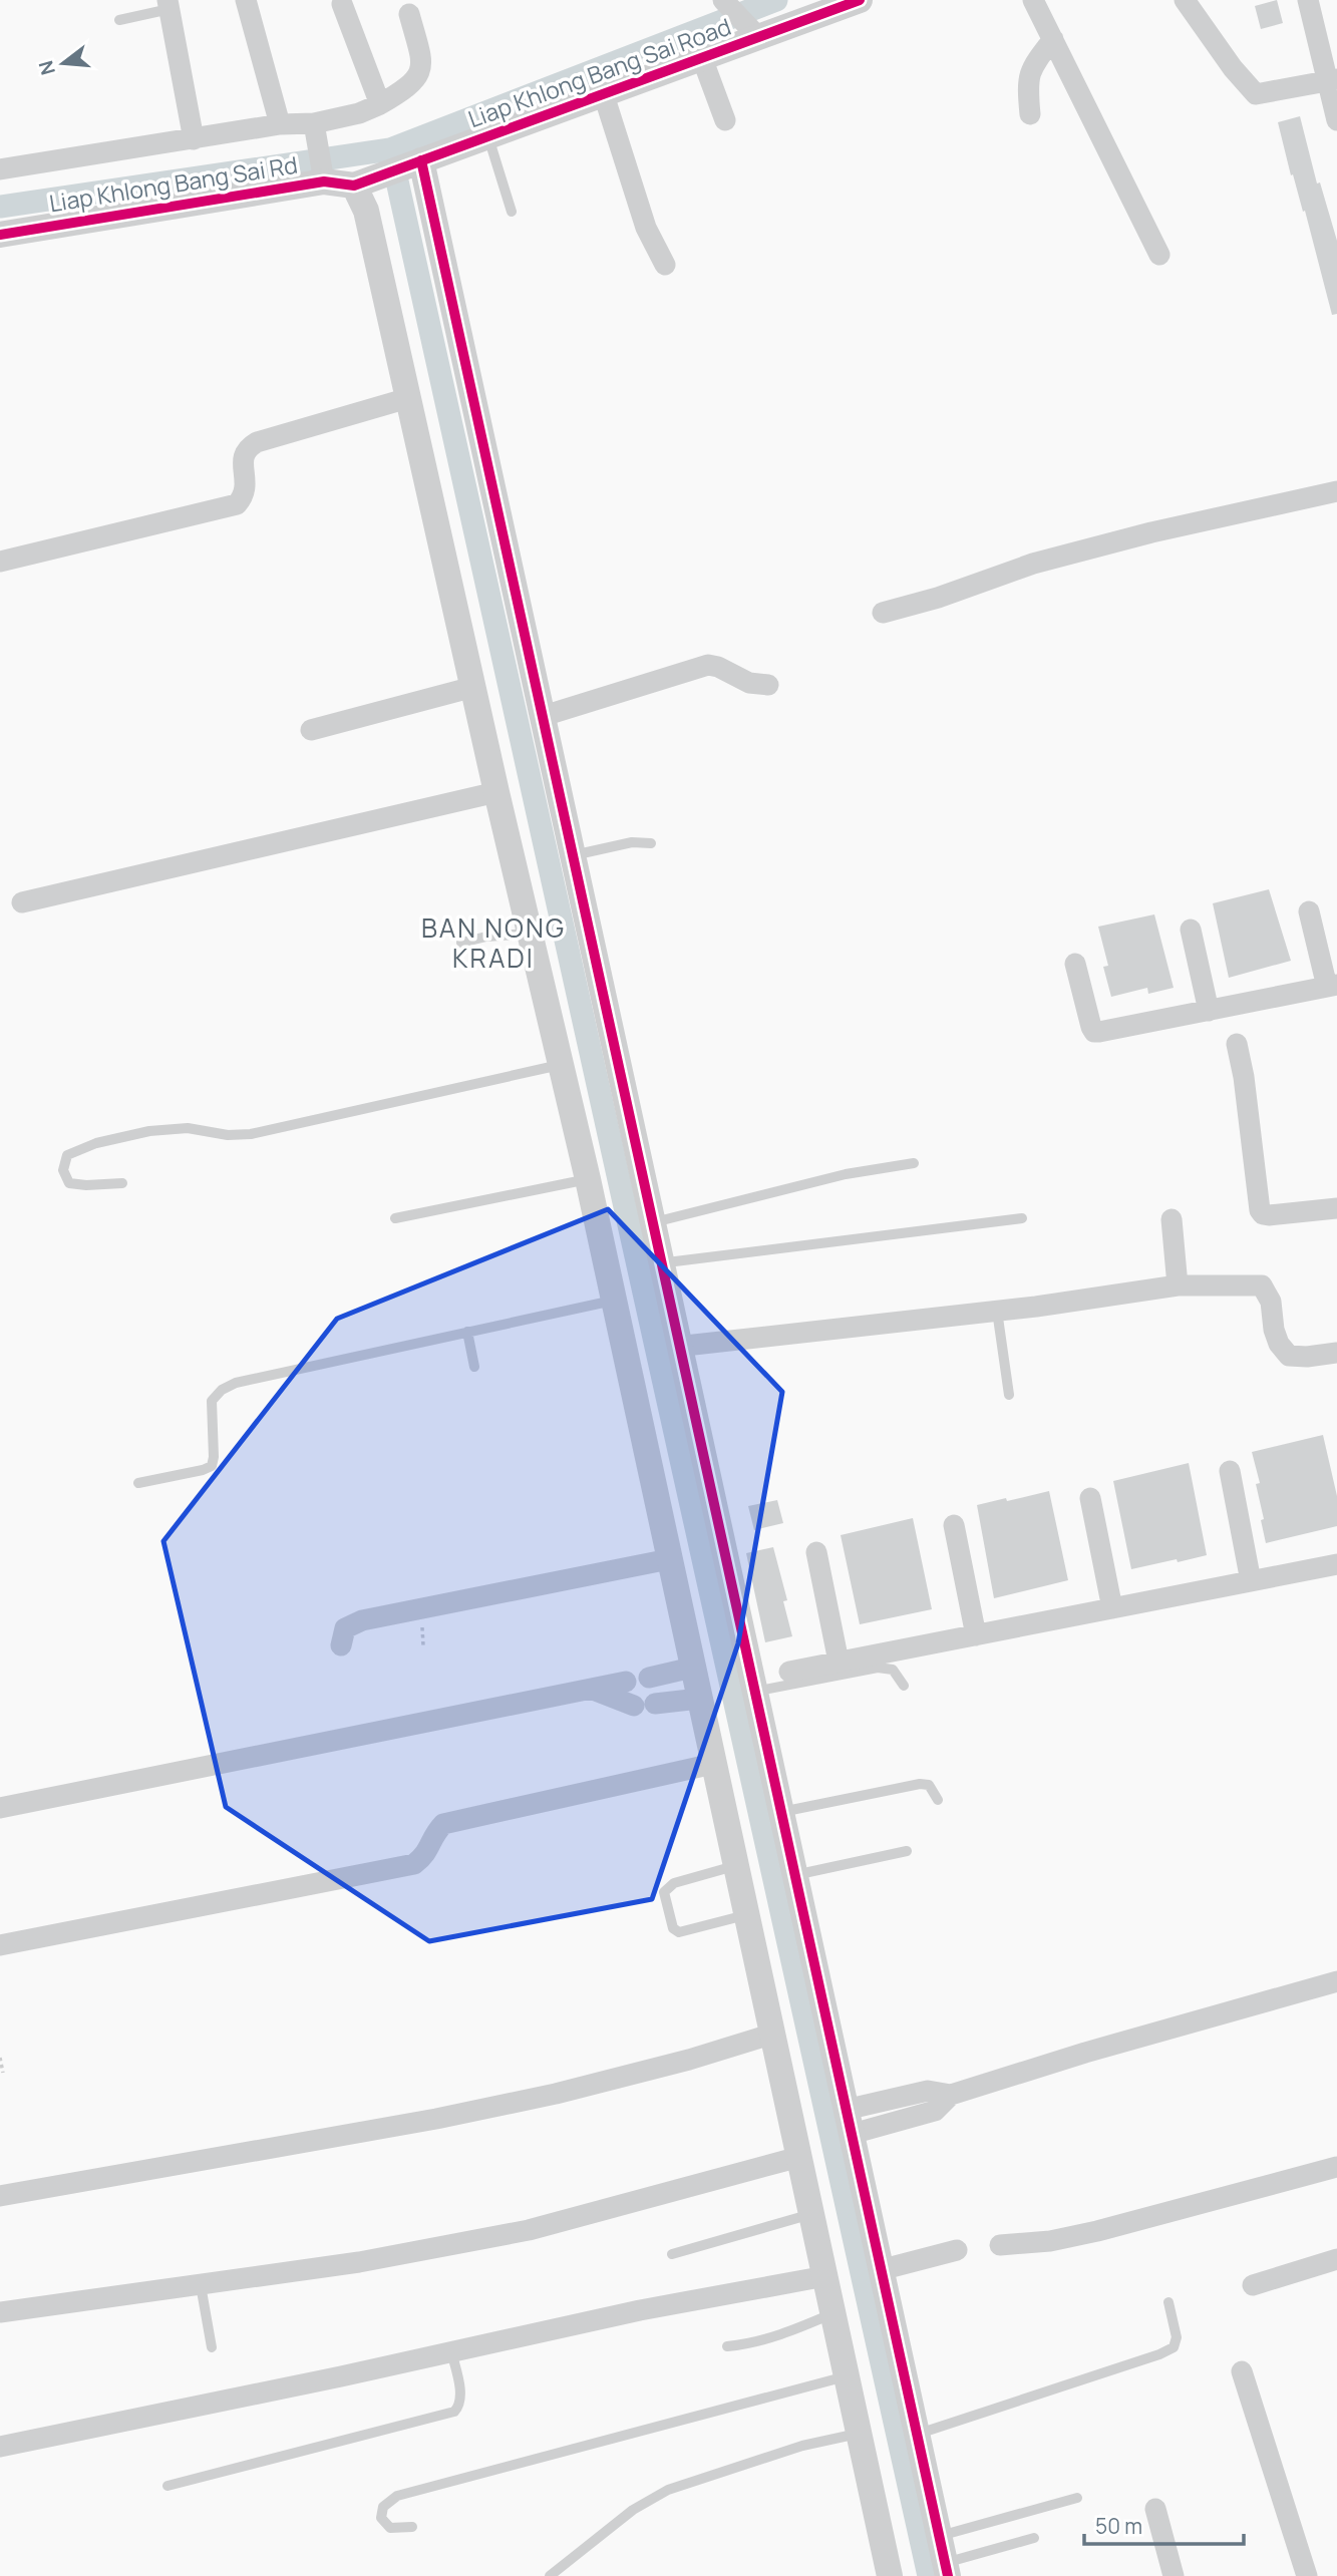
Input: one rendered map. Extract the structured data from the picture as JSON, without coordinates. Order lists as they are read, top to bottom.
{
  "streets": {
    "street": ["Liap Khlong Bang Sai Road", "Liap Khlong Bang Sai Rd"]
  },
  "crossings": [
    ["Liap Khlong Bang Sai Road", "Liap Khlong Bang Sai Rd"]
  ],
  "districts": ["BAN NONG KRADI"],
  "scale_bar": "50 m",
  "north": "left"
}
